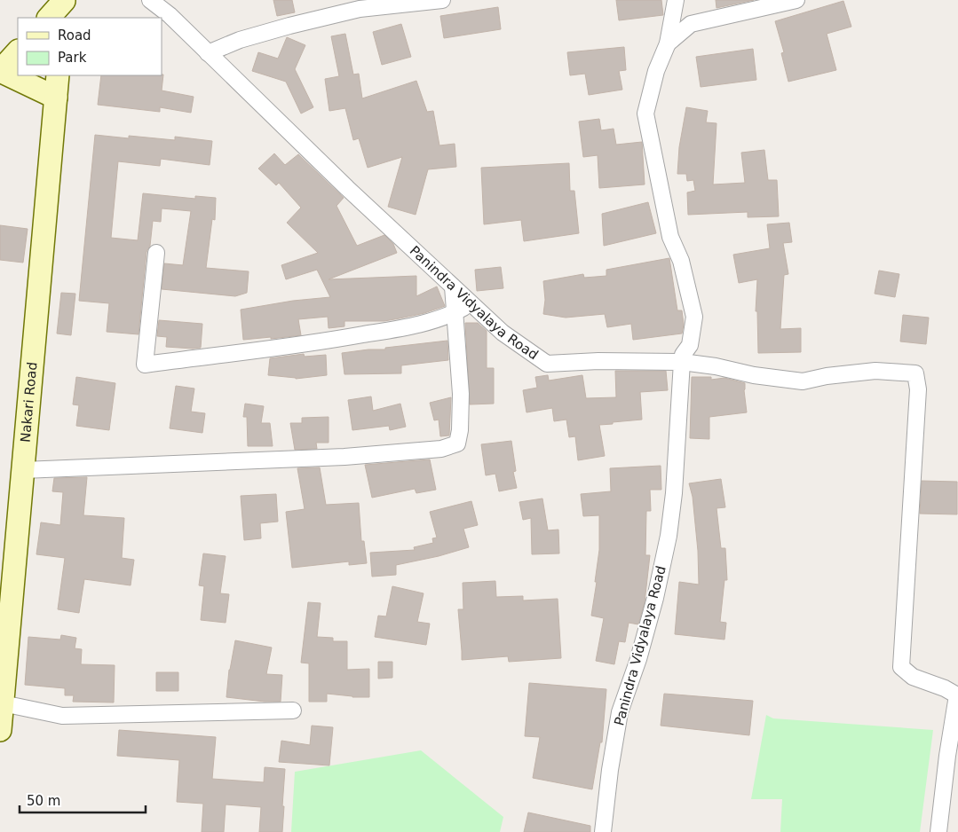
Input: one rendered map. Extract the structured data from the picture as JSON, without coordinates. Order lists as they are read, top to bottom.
{
  "streets": {
    "street": ["Panindra Vidyalaya Road", "Nakari Road"]
  },
  "legend": ["Road", "Park"],
  "scale_bar": "50 m"
}
